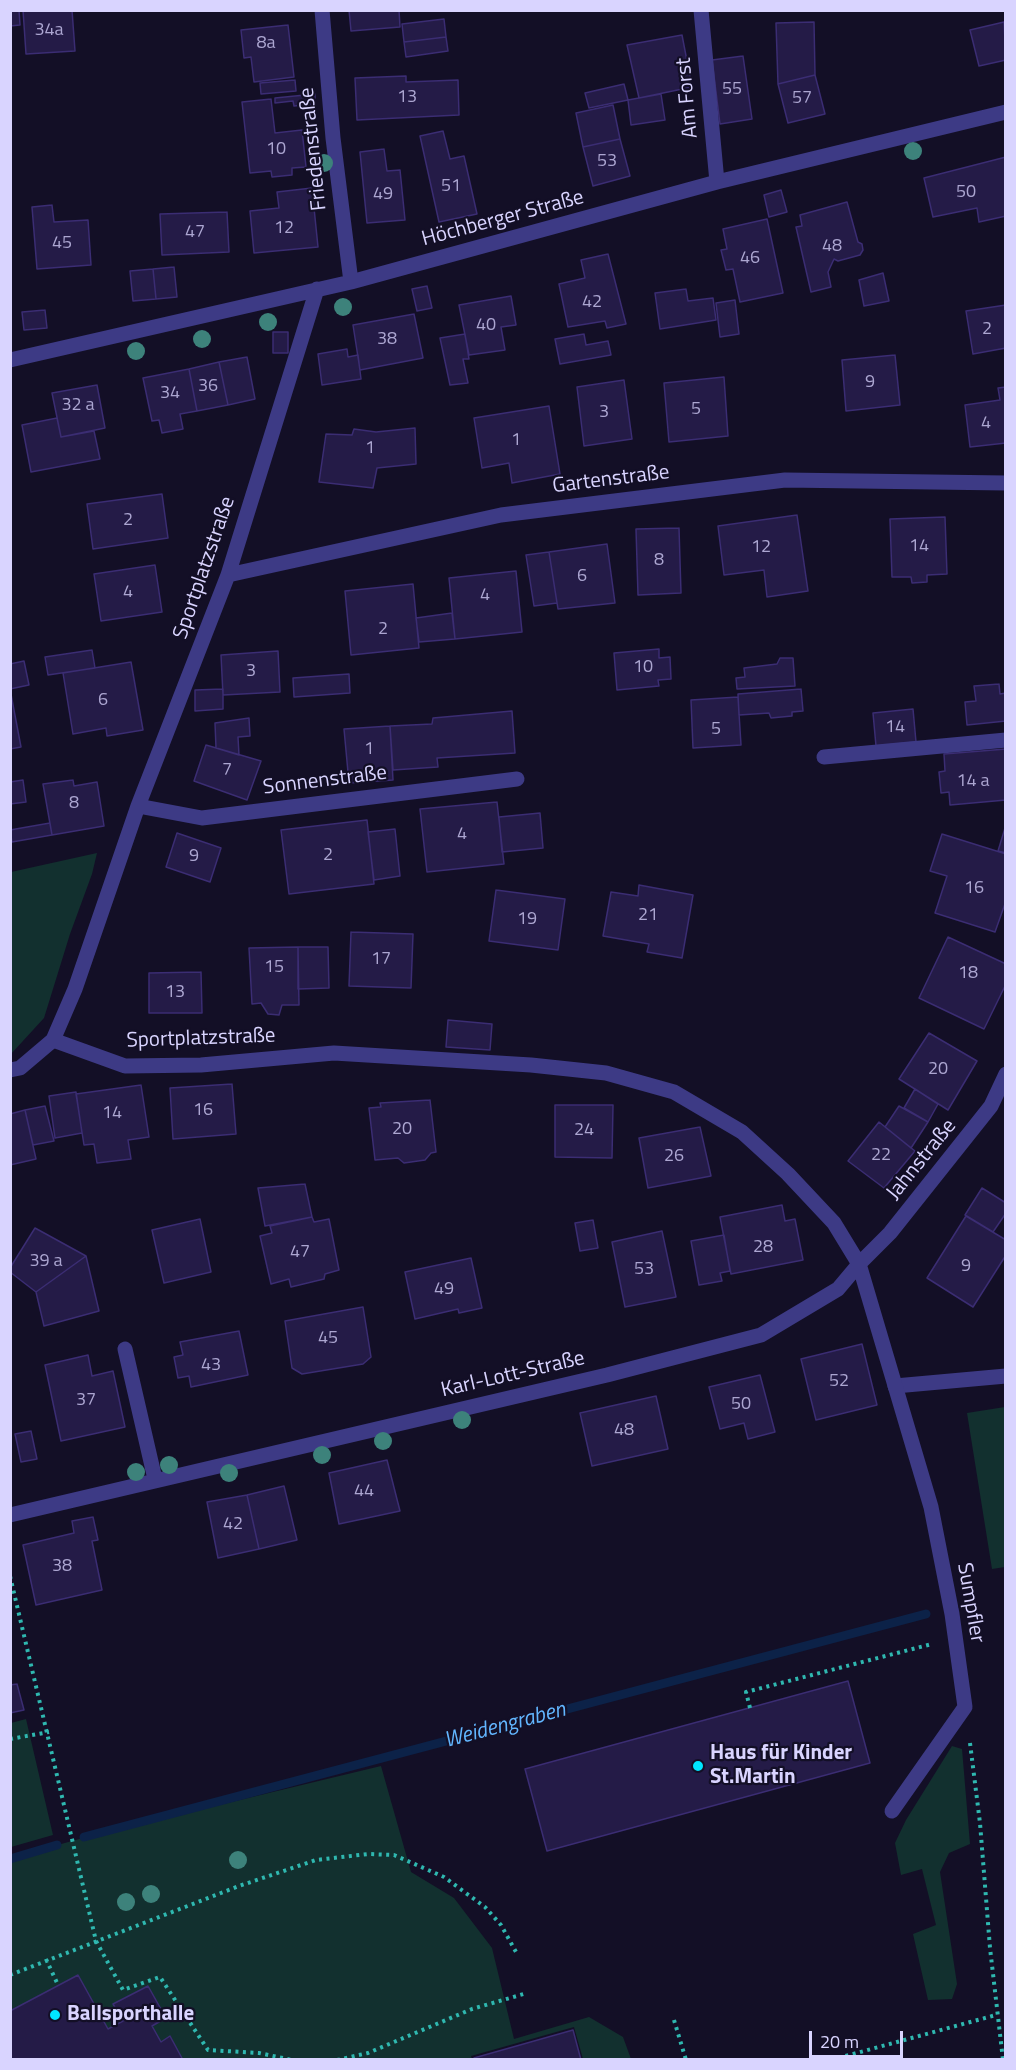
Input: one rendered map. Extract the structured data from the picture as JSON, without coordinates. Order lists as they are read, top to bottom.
{
  "streets": {
    "street": [
      "Am Forst",
      "Friedenstraße",
      "Höchberger Straße",
      "Gartenstraße",
      "Sportplatzstraße",
      "Sonnenstraße",
      "Jahnstraße",
      "Karl-Lott-Straße",
      "Sumpfler"
    ]
  },
  "crossings": [
    ["Am Forst", "Höchberger Straße"],
    ["Friedenstraße", "Höchberger Straße"],
    ["Höchberger Straße", "Sportplatzstraße"],
    ["Gartenstraße", "Sportplatzstraße"],
    ["Sportplatzstraße", "Sonnenstraße"],
    ["Sportplatzstraße", "Jahnstraße"],
    ["Sportplatzstraße", "Karl-Lott-Straße"],
    ["Sportplatzstraße", "Sumpfler"],
    ["Jahnstraße", "Karl-Lott-Straße"],
    ["Jahnstraße", "Sumpfler"],
    ["Karl-Lott-Straße", "Sumpfler"]
  ],
  "water": ["Weidengraben"],
  "places": ["Haus für Kinder St.Martin", "Ballsporthalle"],
  "house_numbers": [
    "34a",
    "8a",
    "55",
    "13",
    "57",
    "10",
    "53",
    "51",
    "50",
    "49",
    "12",
    "47",
    "45",
    "48",
    "46",
    "42",
    "40",
    "2",
    "38",
    "9",
    "36",
    "34",
    "32 a",
    "5",
    "3",
    "4",
    "1",
    "1",
    "2",
    "14",
    "12",
    "8",
    "6",
    "4",
    "4",
    "2",
    "10",
    "3",
    "6",
    "14",
    "5",
    "1",
    "7",
    "14 a",
    "8",
    "4",
    "2",
    "9",
    "16",
    "21",
    "19",
    "17",
    "15",
    "18",
    "13",
    "20",
    "16",
    "14",
    "20",
    "24",
    "22",
    "26",
    "28",
    "47",
    "39 a",
    "9",
    "53",
    "49",
    "45",
    "43",
    "52",
    "37",
    "50",
    "48",
    "44",
    "42",
    "38"
  ],
  "scale_bar": "20 m"
}
